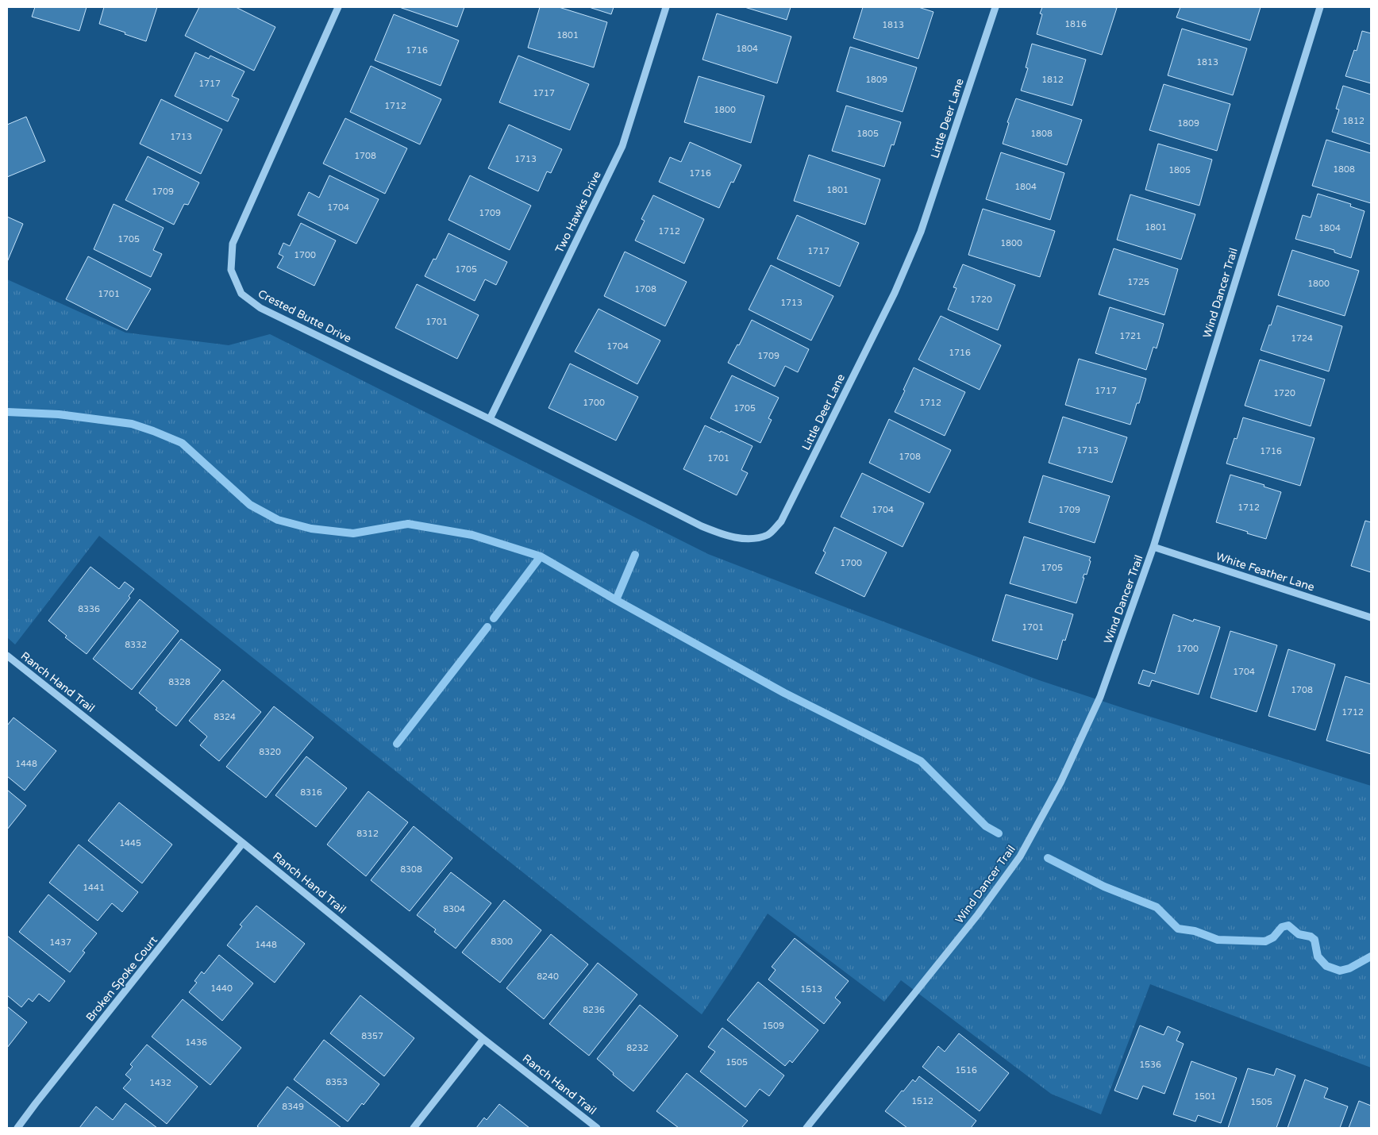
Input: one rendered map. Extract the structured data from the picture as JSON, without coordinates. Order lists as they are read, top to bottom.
{
  "streets": {
    "street": [
      "Little Deer Lane",
      "Two Hawks Drive",
      "Wind Dancer Trail",
      "Crested Butte Drive",
      "White Feather Lane",
      "Ranch Hand Trail",
      "Broken Spoke Court"
    ]
  },
  "crossings": [
    ["Little Deer Lane", "Two Hawks Drive"],
    ["Little Deer Lane", "Crested Butte Drive"],
    ["Two Hawks Drive", "Crested Butte Drive"],
    ["Wind Dancer Trail", "White Feather Lane"],
    ["Ranch Hand Trail", "Broken Spoke Court"]
  ],
  "house_numbers": [
    "1816",
    "1813",
    "1801",
    "1804",
    "1716",
    "1813",
    "1809",
    "1812",
    "1717",
    "1717",
    "1712",
    "1800",
    "1812",
    "1809",
    "1805",
    "1808",
    "1713",
    "1708",
    "1713",
    "1808",
    "1805",
    "1716",
    "1804",
    "1801",
    "1709",
    "1704",
    "1709",
    "1801",
    "1804",
    "1712",
    "1705",
    "1800",
    "1717",
    "1700",
    "1705",
    "1725",
    "1800",
    "1708",
    "1701",
    "1720",
    "1713",
    "1701",
    "1721",
    "1724",
    "1704",
    "1716",
    "1709",
    "1717",
    "1720",
    "1700",
    "1712",
    "1705",
    "1713",
    "1716",
    "1708",
    "1701",
    "1712",
    "1704",
    "1709",
    "1700",
    "1705",
    "8336",
    "1701",
    "8332",
    "1700",
    "1704",
    "8328",
    "1708",
    "1712",
    "8324",
    "8320",
    "1448",
    "8316",
    "8312",
    "1445",
    "8308",
    "1441",
    "8304",
    "8300",
    "1437",
    "1448",
    "8240",
    "1440",
    "1513",
    "8236",
    "1509",
    "8357",
    "1436",
    "8232",
    "1505",
    "1536",
    "1516",
    "8353",
    "1432",
    "1501",
    "1512",
    "1505",
    "8349"
  ]
}
